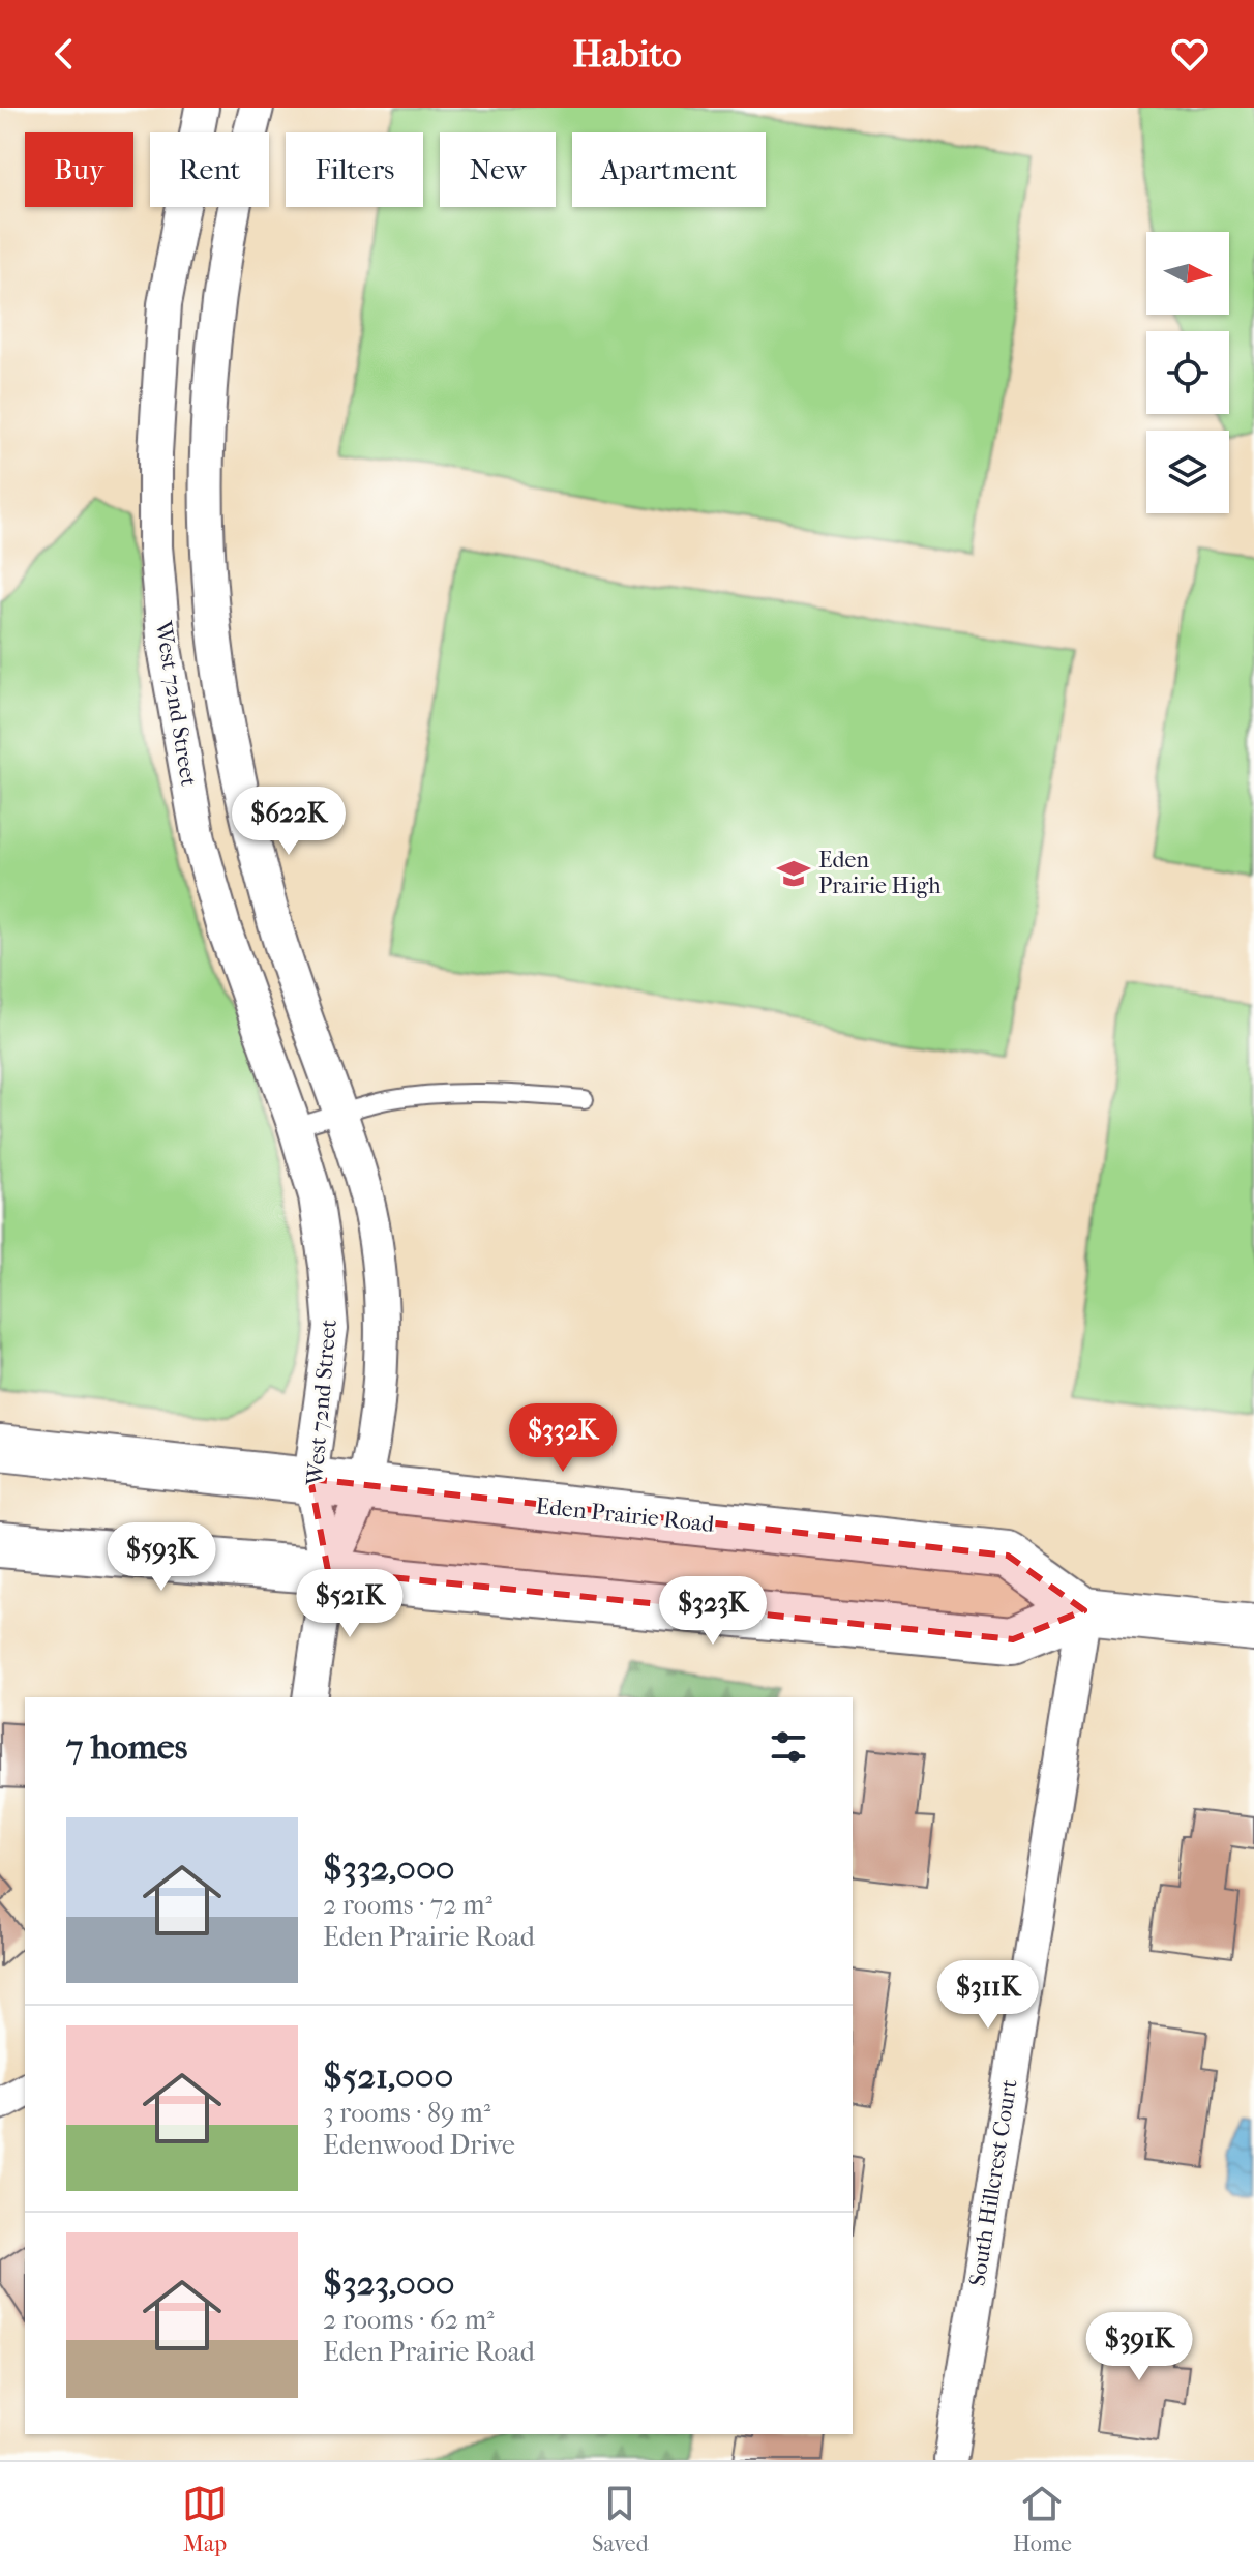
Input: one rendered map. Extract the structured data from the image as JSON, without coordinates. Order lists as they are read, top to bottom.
{
  "streets": {
    "main road": ["Eden Prairie Road"],
    "street": ["West 72nd Street", "South Hillcrest Court"]
  },
  "crossings": [
    ["West 72nd Street", "Eden Prairie Road"],
    ["Eden Prairie Road", "South Hillcrest Court"]
  ],
  "places": {
    "school or university": ["Eden Prairie High"]
  },
  "north": "right",
  "page": {
    "header": "Habito",
    "chip": [
      "Buy",
      "Rent",
      "Filters",
      "New",
      "Apartment"
    ],
    "price": [
      "$622K",
      "$332K",
      "$593K",
      "$521K",
      "$323K",
      "$311K",
      "$391K"
    ],
    "heading": "7 homes",
    "list": [
      {
        "name": "$332,000",
        "note": "2 rooms · 72 m² · Eden Prairie Road"
      },
      {
        "name": "$521,000",
        "note": "3 rooms · 89 m² · Edenwood Drive"
      },
      {
        "name": "$323,000",
        "note": "2 rooms · 62 m² · Eden Prairie Road"
      }
    ],
    "tabs": ["Map", "Saved", "Home"]
  }
}
